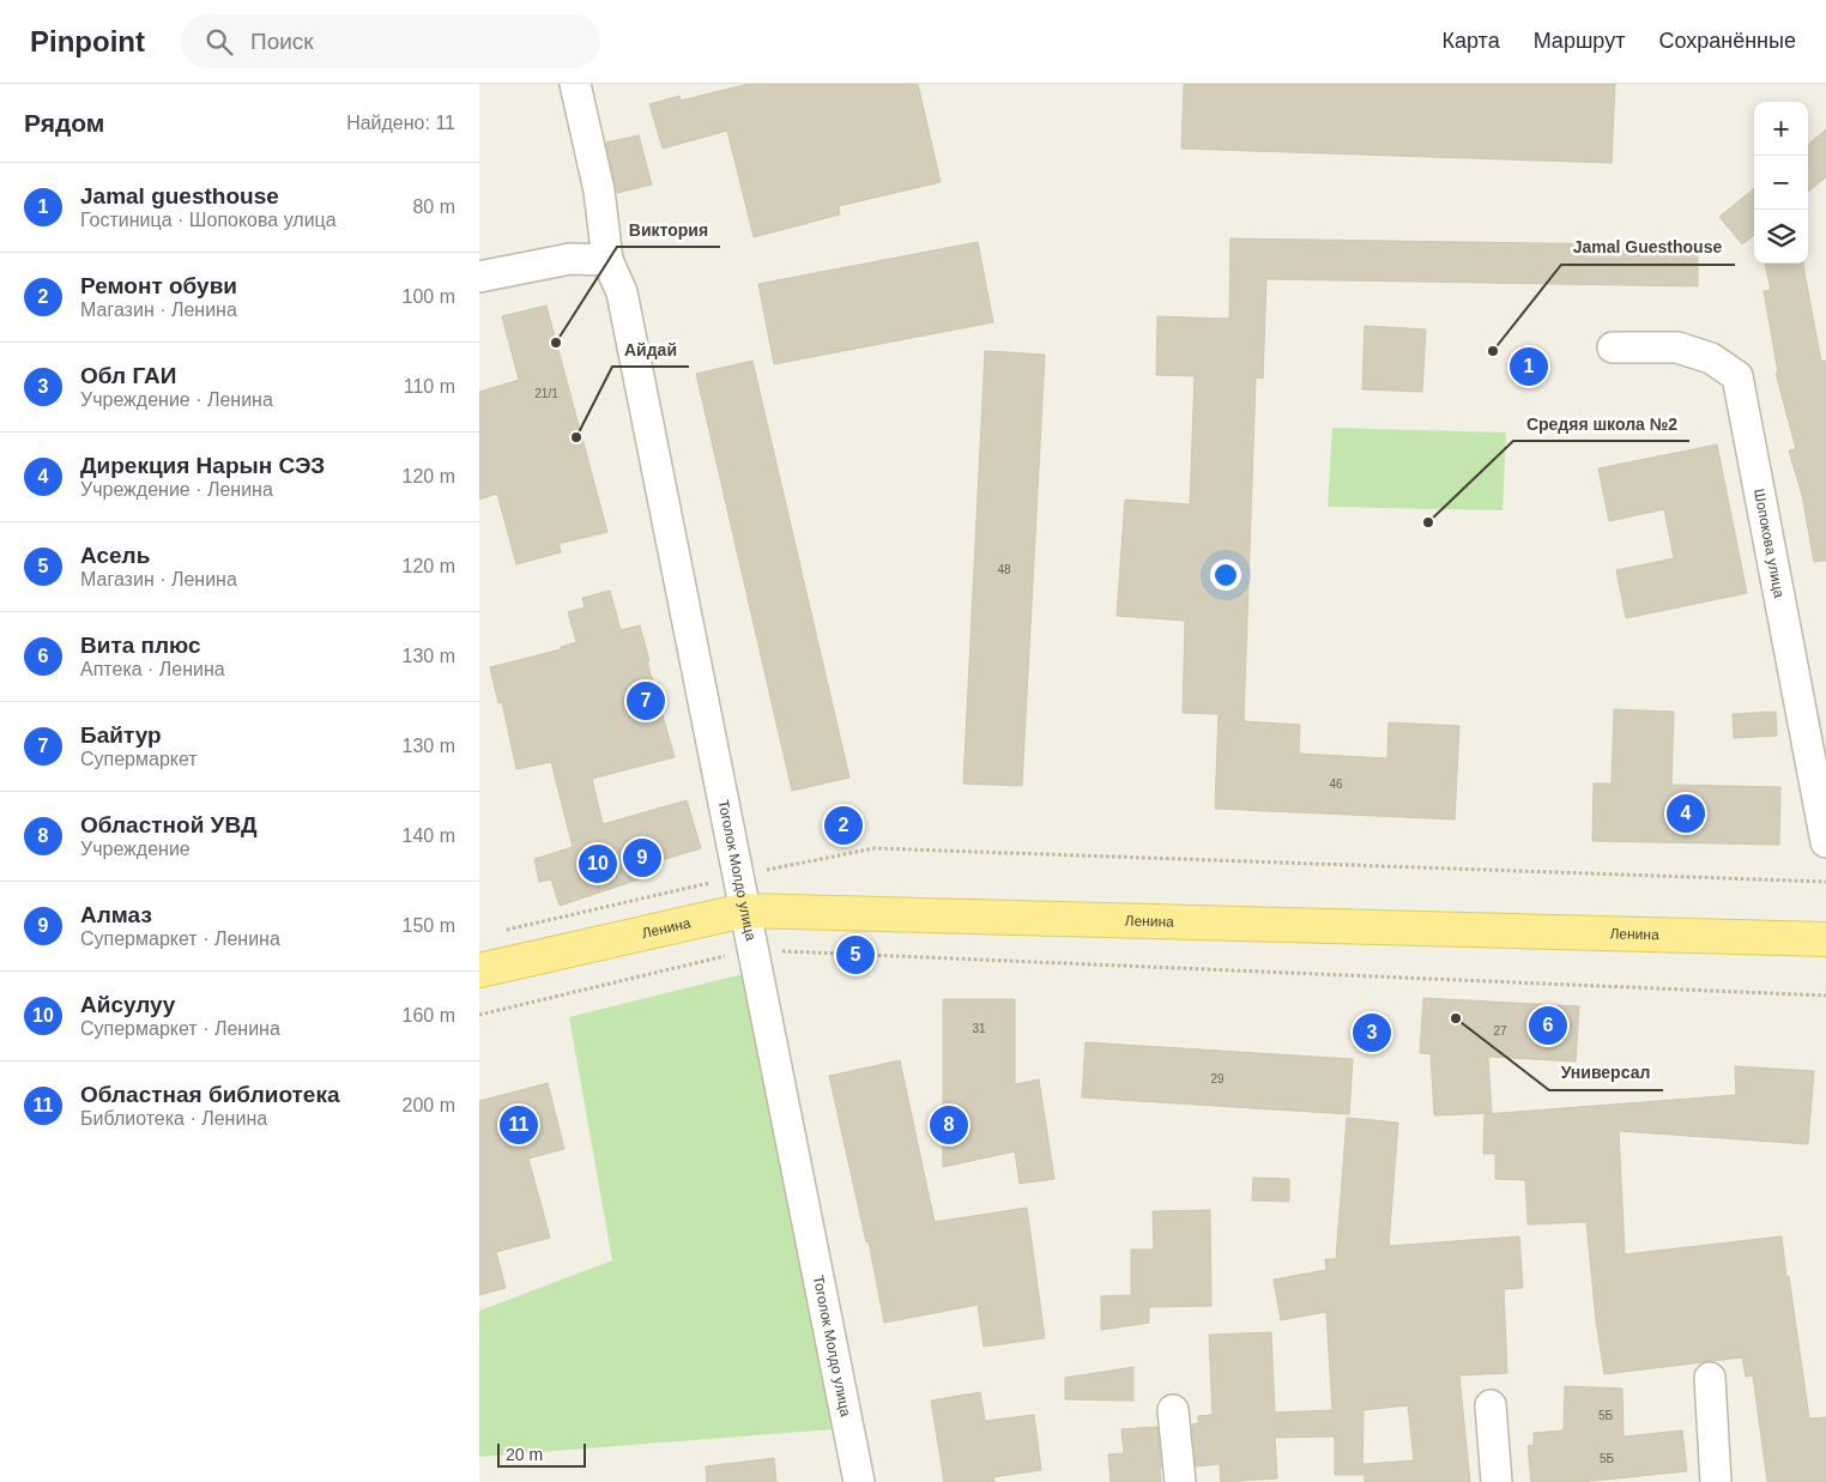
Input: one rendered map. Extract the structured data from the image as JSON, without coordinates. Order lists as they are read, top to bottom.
{
  "streets": {
    "main road": ["Ленина"],
    "street": ["Шопокова улица", "Тоголок Молдо улица"]
  },
  "crossings": [
    ["Тоголок Молдо улица", "Ленина"]
  ],
  "places": [
    "Виктория",
    "Jamal Guesthouse",
    "Айдай",
    "Средяя школа №2",
    "Универсал"
  ],
  "house_numbers": [
    "21/1",
    "48",
    "46",
    "31",
    "27",
    "29",
    "5Б",
    "5Б"
  ],
  "scale_bar": "20 m",
  "page": {
    "header": "Pinpoint",
    "search": "Поиск",
    "nav": ["Карта", "Маршрут", "Сохранённые"],
    "heading": ["Рядом", "Найдено: 11"],
    "map_buttons": ["+", "−"],
    "list": [
      {
        "mark": "1",
        "name": "Jamal guesthouse",
        "note": "Гостиница · Шопокова улица",
        "value": "80 m"
      },
      {
        "mark": "2",
        "name": "Ремонт обуви",
        "note": "Магазин · Ленина",
        "value": "100 m"
      },
      {
        "mark": "3",
        "name": "Обл ГАИ",
        "note": "Учреждение · Ленина",
        "value": "110 m"
      },
      {
        "mark": "4",
        "name": "Дирекция Нарын СЭЗ",
        "note": "Учреждение · Ленина",
        "value": "120 m"
      },
      {
        "mark": "5",
        "name": "Асель",
        "note": "Магазин · Ленина",
        "value": "120 m"
      },
      {
        "mark": "6",
        "name": "Вита плюс",
        "note": "Аптека · Ленина",
        "value": "130 m"
      },
      {
        "mark": "7",
        "name": "Байтур",
        "note": "Супермаркет",
        "value": "130 m"
      },
      {
        "mark": "8",
        "name": "Областной УВД",
        "note": "Учреждение",
        "value": "140 m"
      },
      {
        "mark": "9",
        "name": "Алмаз",
        "note": "Супермаркет · Ленина",
        "value": "150 m"
      },
      {
        "mark": "10",
        "name": "Айсулуу",
        "note": "Супермаркет · Ленина",
        "value": "160 m"
      },
      {
        "mark": "11",
        "name": "Областная библиотека",
        "note": "Библиотека · Ленина",
        "value": "200 m"
      }
    ],
    "pins": [
      "1",
      "7",
      "4",
      "2",
      "9",
      "10",
      "5",
      "6",
      "3",
      "8",
      "11"
    ],
    "scale": "20 m"
  }
}
